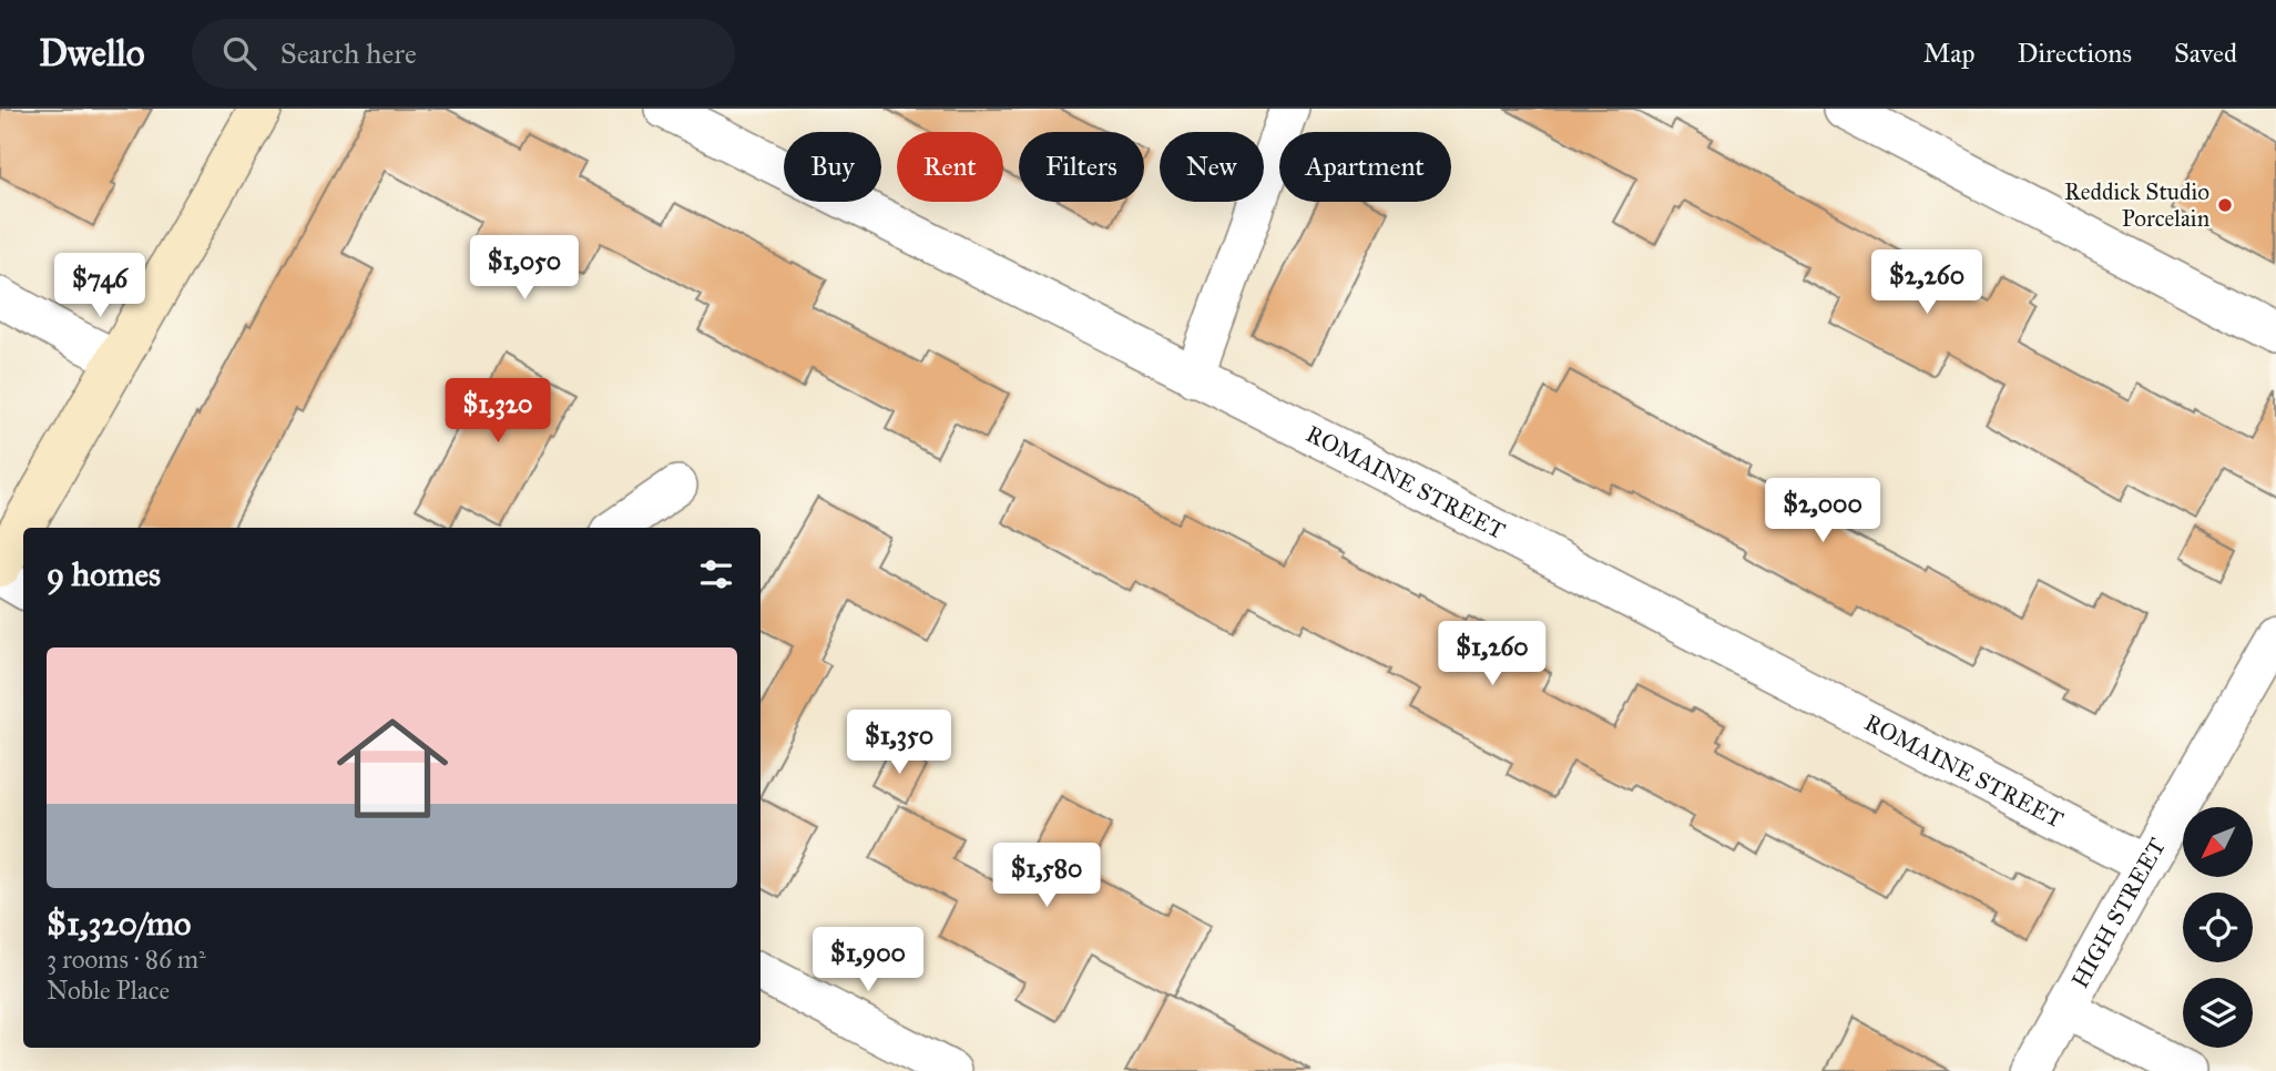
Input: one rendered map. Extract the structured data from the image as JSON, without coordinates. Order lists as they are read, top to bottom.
{
  "streets": {
    "street": ["ROMAINE STREET", "HIGH STREET"]
  },
  "crossings": [
    ["ROMAINE STREET", "HIGH STREET"]
  ],
  "places": ["Reddick Studio Porcelain"],
  "north": "bottom left",
  "page": {
    "header": "Dwello",
    "search": "Search here",
    "nav": ["Map", "Directions", "Saved"],
    "chip": [
      "Buy",
      "Rent",
      "Filters",
      "New",
      "Apartment"
    ],
    "price": [
      "$1,050",
      "$2,260",
      "$746",
      "$1,320",
      "$2,000",
      "$1,260",
      "$1,350",
      "$1,580",
      "$1,900"
    ],
    "heading": "9 homes",
    "list": [
      {
        "name": "$1,320/mo",
        "note": "3 rooms · 86 m² · Noble Place"
      }
    ]
  }
}
